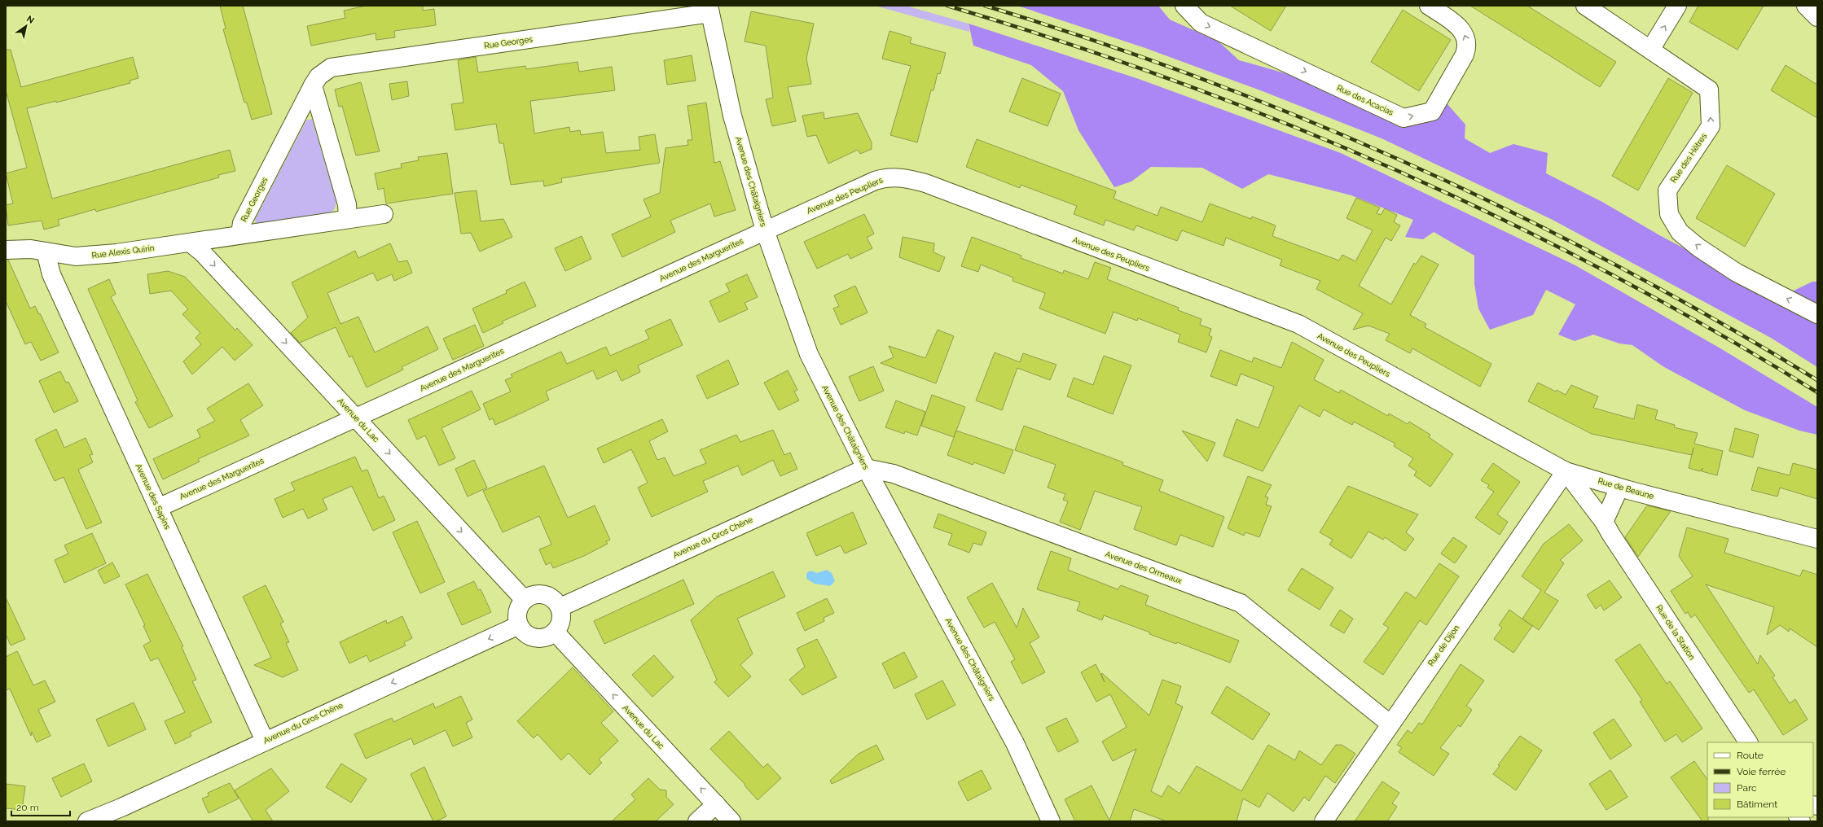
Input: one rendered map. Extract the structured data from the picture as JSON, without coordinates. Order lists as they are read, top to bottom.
{
  "streets": {
    "street": [
      "Rue Georges",
      "Rue des Acacias",
      "Rue des Hêtres",
      "Avenue des Châtaigniers",
      "Avenue des Peupliers",
      "Rue Alexis Quirin",
      "Avenue des Marguerites",
      "Avenue du Lac",
      "Rue de Beaune",
      "Avenue des Sapins",
      "Avenue du Gros Chêne",
      "Avenue des Ormeaux",
      "Rue de la Station",
      "Rue de Dijon"
    ]
  },
  "crossings": [
    ["Rue Georges", "Avenue des Châtaigniers"],
    ["Rue Georges", "Rue Alexis Quirin"],
    ["Avenue des Châtaigniers", "Avenue des Peupliers"],
    ["Avenue des Châtaigniers", "Avenue des Marguerites"],
    ["Avenue des Châtaigniers", "Avenue du Gros Chêne"],
    ["Avenue des Châtaigniers", "Avenue des Ormeaux"],
    ["Avenue des Peupliers", "Avenue des Marguerites"],
    ["Avenue des Peupliers", "Rue de Beaune"],
    ["Rue Alexis Quirin", "Avenue du Lac"],
    ["Rue Alexis Quirin", "Avenue des Sapins"],
    ["Avenue des Marguerites", "Avenue du Lac"],
    ["Avenue des Marguerites", "Avenue des Sapins"],
    ["Avenue du Lac", "Avenue du Gros Chêne"],
    ["Rue de Beaune", "Rue de la Station"],
    ["Rue de Beaune", "Rue de Dijon"],
    ["Avenue des Sapins", "Avenue du Gros Chêne"],
    ["Avenue du Gros Chêne", "Avenue des Ormeaux"],
    ["Avenue des Ormeaux", "Rue de Dijon"],
    ["Rue de la Station", "Rue de Dijon"]
  ],
  "one_way": ["Rue des Hêtres"],
  "legend": [
    "Route",
    "Voie ferrée",
    "Parc",
    "Bâtiment"
  ],
  "scale_bar": "20 m",
  "north": "top right"
}
